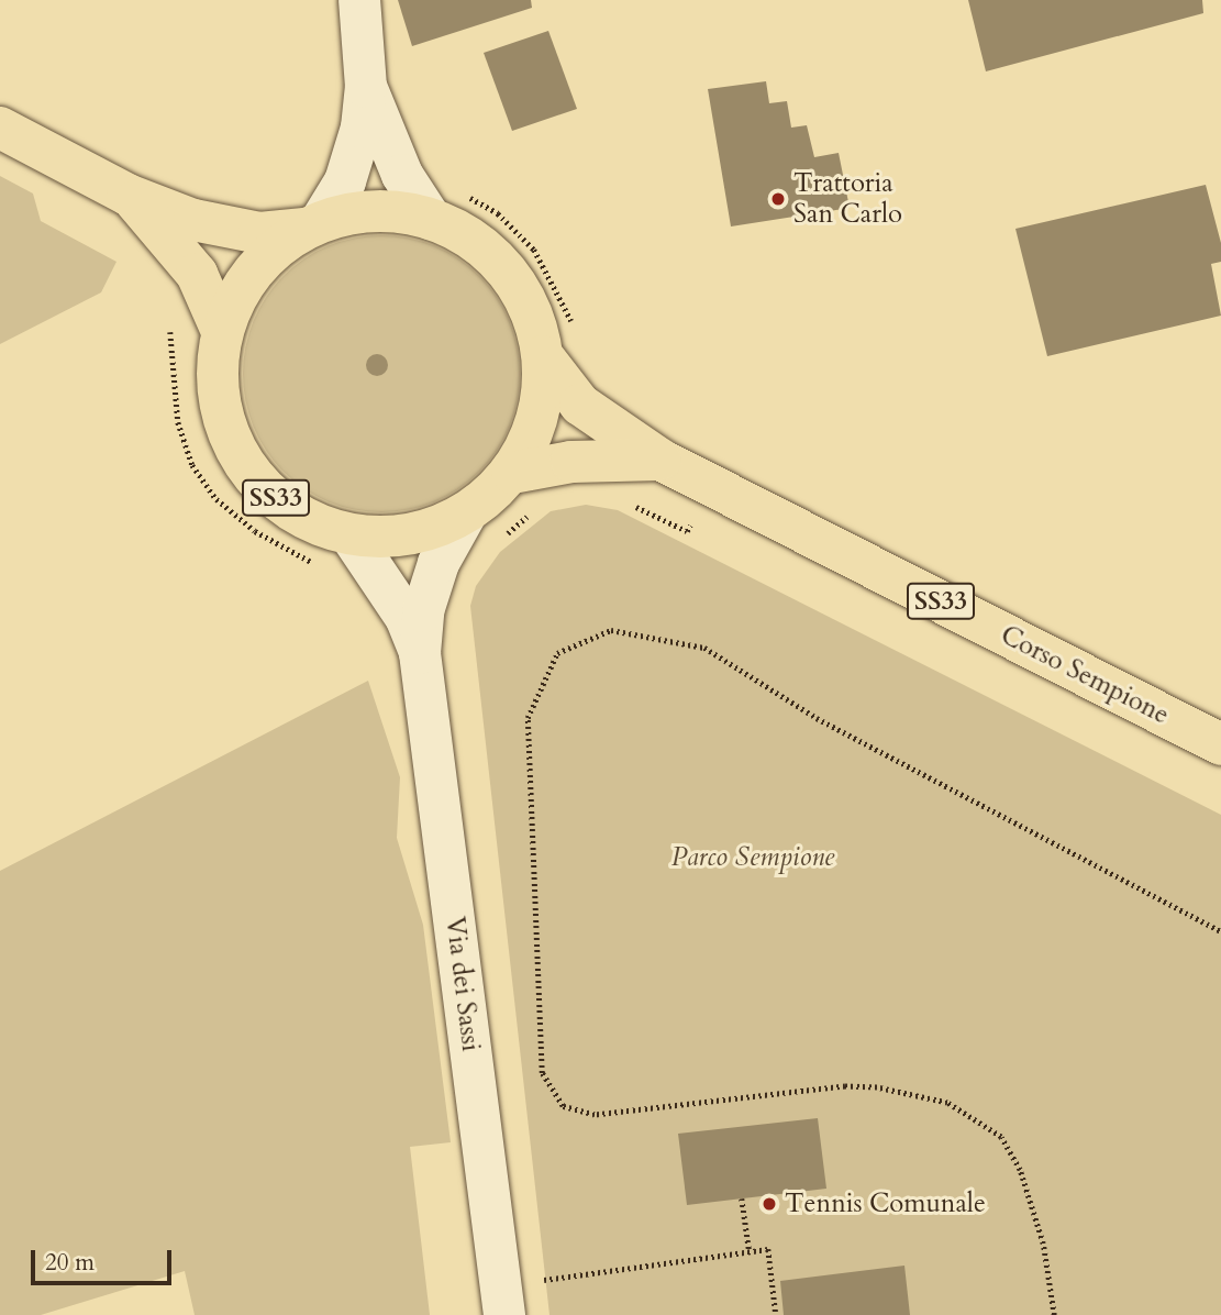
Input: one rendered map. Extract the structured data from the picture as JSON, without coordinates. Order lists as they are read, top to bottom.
{
  "streets": {
    "main road": ["SS33", "Corso Sempione"],
    "street": ["Via dei Sassi"]
  },
  "crossings": [
    ["SS33", "Corso Sempione"],
    ["SS33", "Via dei Sassi"]
  ],
  "parks": ["Parco Sempione"],
  "places": ["Trattoria San Carlo", "Tennis Comunale"],
  "scale_bar": "20 m"
}
